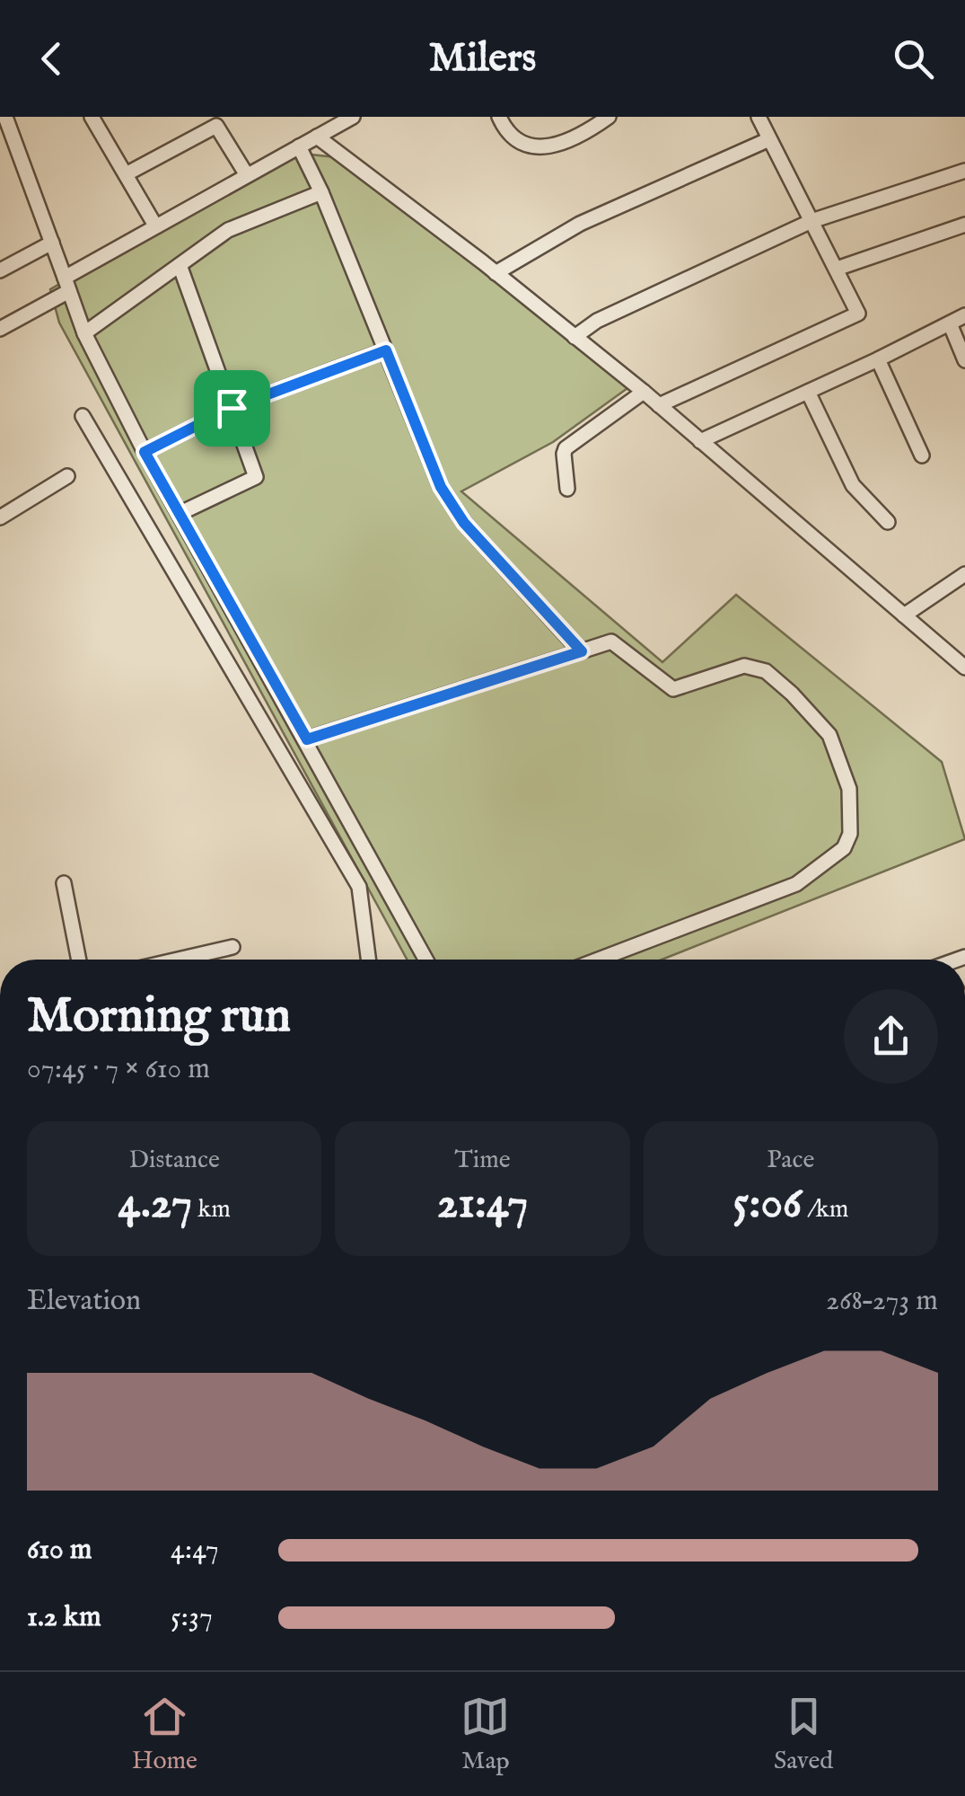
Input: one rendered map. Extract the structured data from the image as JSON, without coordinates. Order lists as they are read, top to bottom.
{
  "page": {
    "header": "Milers",
    "heading": ["Morning run", "07:45 · 7 × 610 m"],
    "stats": [
      ["Distance", "4.27 km"],
      ["Time", "21:47"],
      ["Pace", "5:06 /km"]
    ],
    "chart": ["Elevation", "268–273 m"],
    "list": [
      {
        "name": "610 m",
        "note": "4:47"
      },
      {
        "name": "1.2 km",
        "note": "5:37"
      }
    ],
    "tabs": ["Home", "Map", "Saved"]
  }
}
